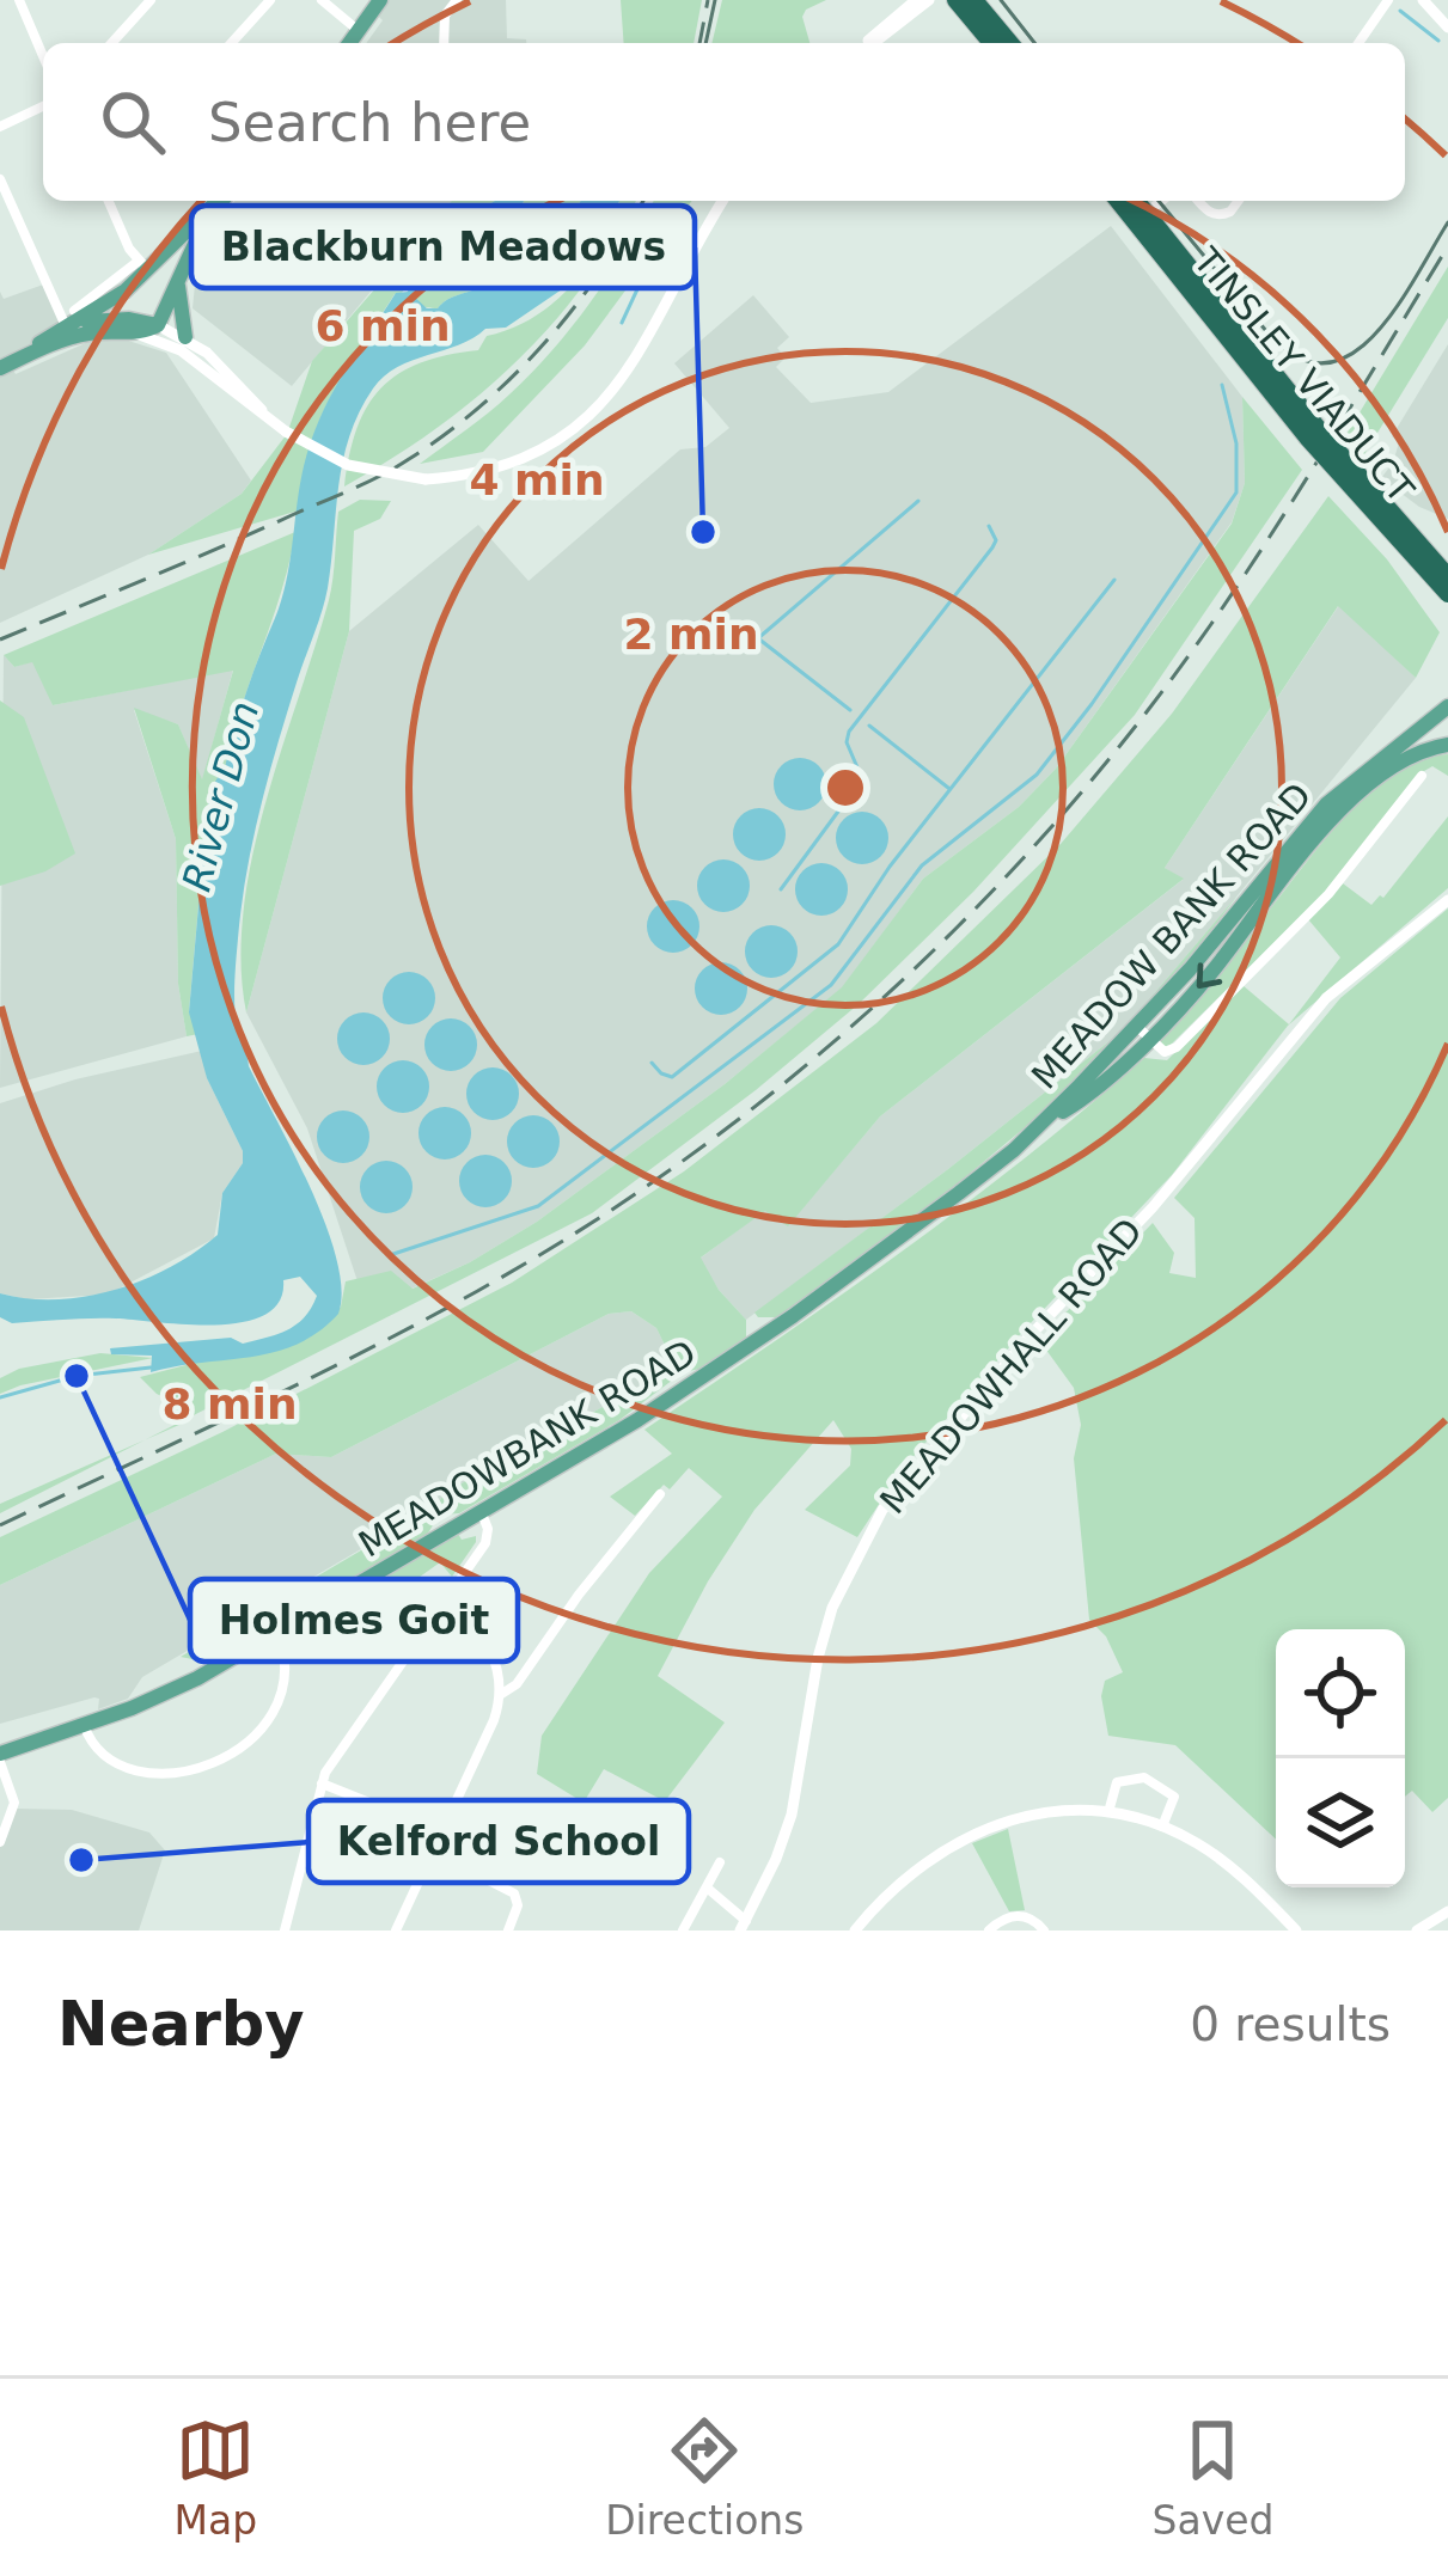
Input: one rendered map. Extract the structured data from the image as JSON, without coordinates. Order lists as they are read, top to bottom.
{
  "streets": {
    "highway": ["TINSLEY VIADUCT"],
    "main road": ["MEADOW BANK ROAD", "MEADOWBANK ROAD"],
    "street": ["MEADOWHALL ROAD"]
  },
  "crossings": [
    ["MEADOW BANK ROAD", "MEADOWBANK ROAD"]
  ],
  "water": ["River Don"],
  "places": ["Blackburn Meadows", "Holmes Goit", "Kelford School"],
  "page": {
    "search": "Search here",
    "heading": ["Nearby", "0 results"],
    "nav": ["Map", "Directions", "Saved"]
  },
  "rings": [
    "6 min",
    "4 min",
    "2 min",
    "8 min"
  ]
}
